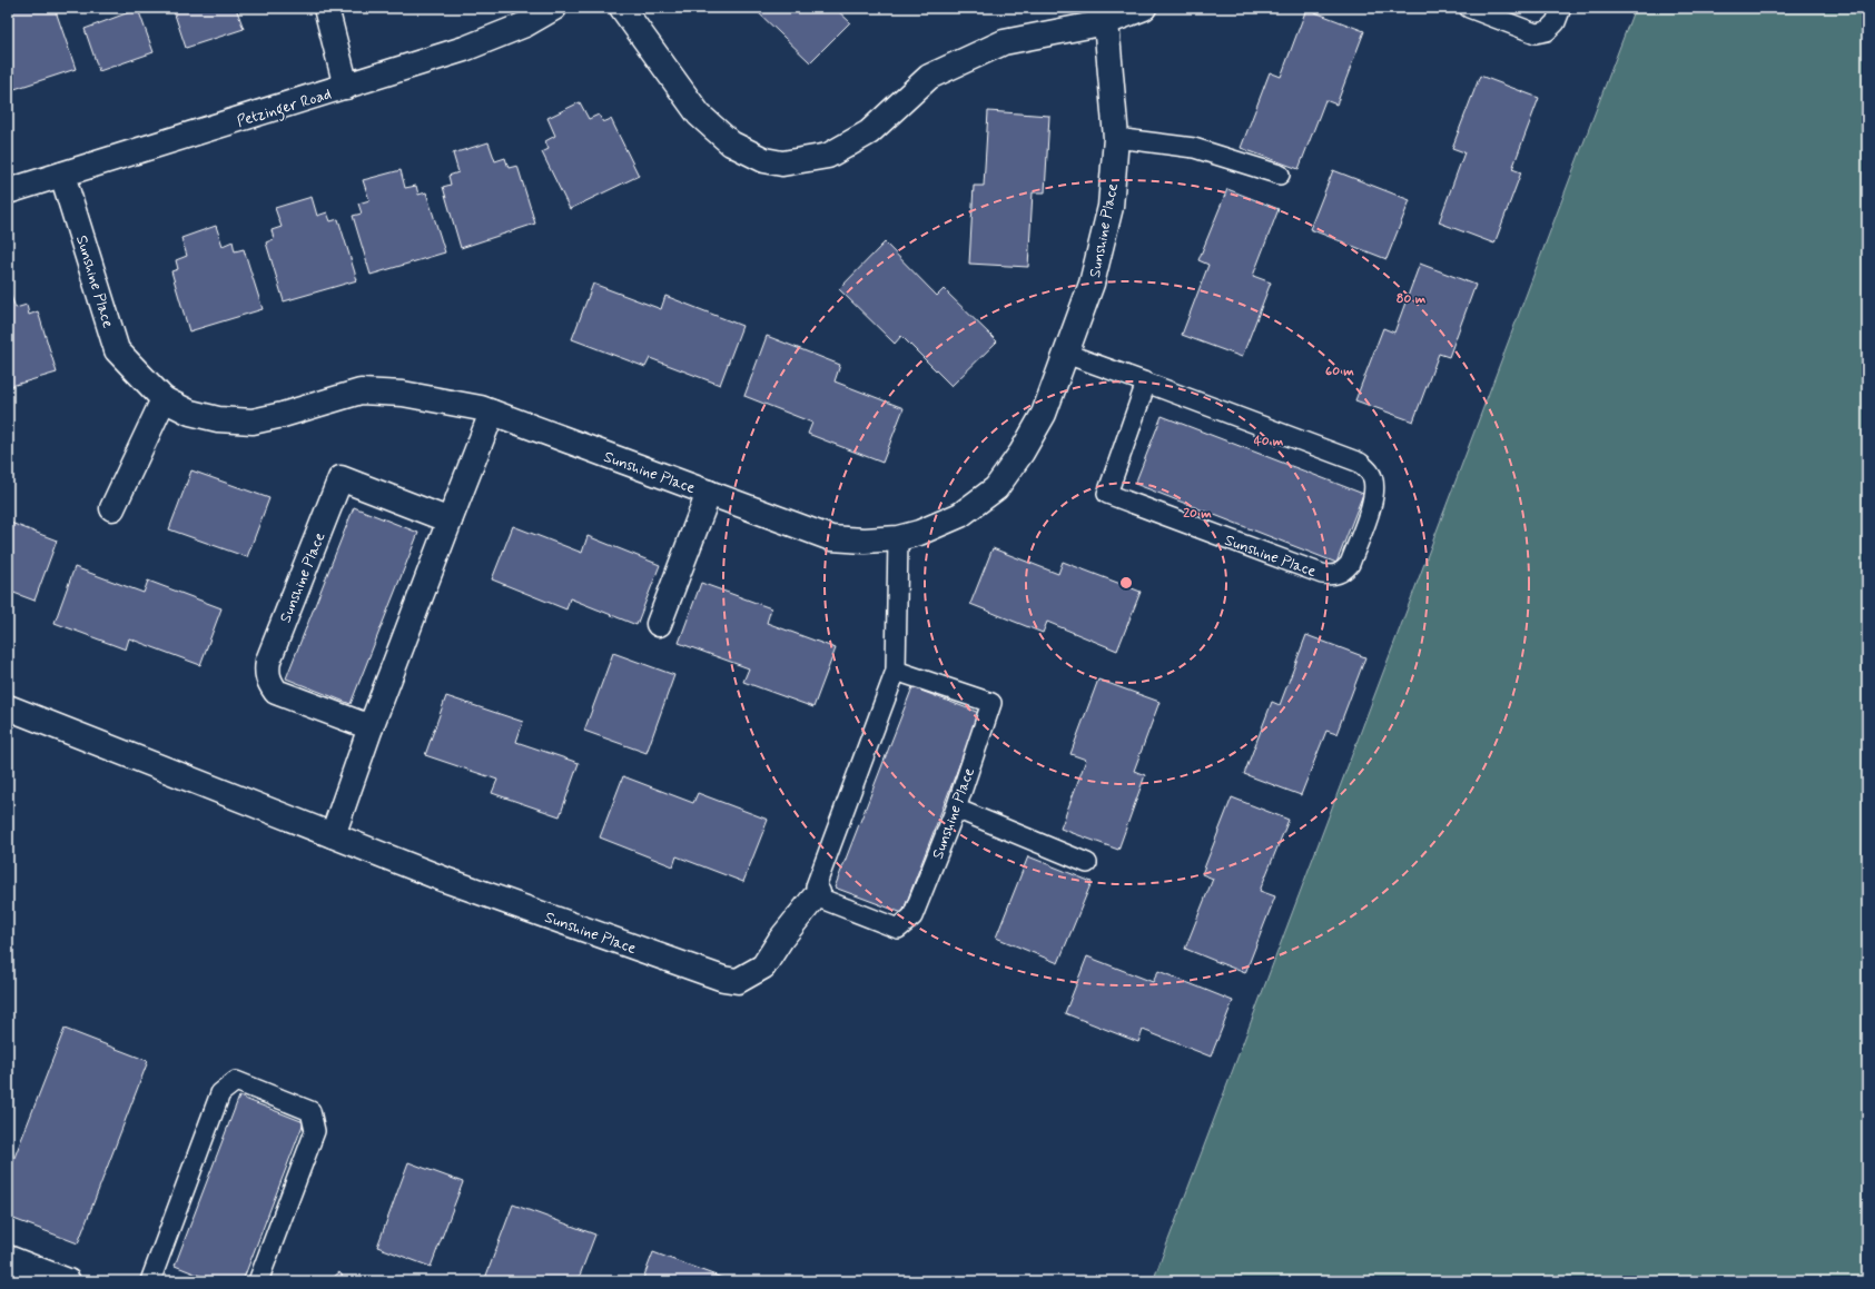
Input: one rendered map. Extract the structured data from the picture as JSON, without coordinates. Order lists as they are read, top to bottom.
{
  "streets": {
    "street": ["Petzinger Road", "Sunshine Place"]
  },
  "crossings": [
    ["Petzinger Road", "Sunshine Place"]
  ],
  "rings": [
    "80 m",
    "60 m",
    "40 m",
    "20 m"
  ]
}
